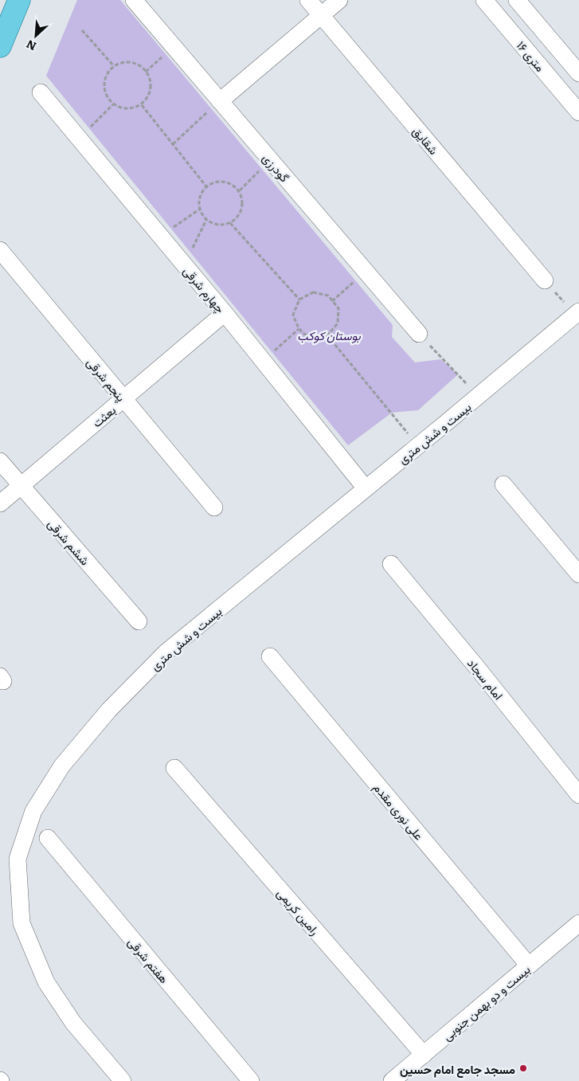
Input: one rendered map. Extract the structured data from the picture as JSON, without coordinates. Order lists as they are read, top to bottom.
{
  "streets": {
    "street": [
      "۱۶ متری",
      "شقایق",
      "گودرزی",
      "چهارم شرقی",
      "پنجم شرقی",
      "بعثت",
      "بیست و شش متری",
      "ششم شرقی",
      "امام سجاد",
      "علی نوری مقدم",
      "رامین کریمی",
      "هفتم شرقی",
      "بیست و دو بهمن جنوبی"
    ]
  },
  "crossings": [
    ["چهارم شرقی", "بعثت"],
    ["چهارم شرقی", "بیست و شش متری"],
    ["پنجم شرقی", "بعثت"],
    ["بعثت", "ششم شرقی"],
    ["علی نوری مقدم", "بیست و دو بهمن جنوبی"],
    ["رامین کریمی", "بیست و دو بهمن جنوبی"]
  ],
  "parks": ["بوستان کوکب"],
  "places": ["مسجد جامع امام حسین"],
  "north": "bottom left"
}
